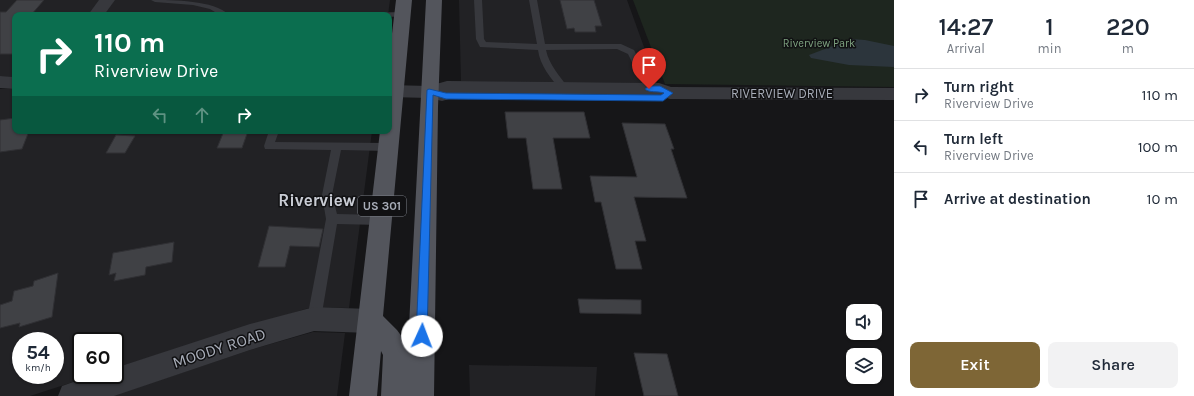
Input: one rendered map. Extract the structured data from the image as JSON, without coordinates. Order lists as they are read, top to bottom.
{
  "streets": {
    "main road": ["US 301"],
    "street": ["RIVERVIEW DRIVE", "MOODY ROAD"]
  },
  "crossings": [
    ["RIVERVIEW DRIVE", "US 301"],
    ["US 301", "MOODY ROAD"]
  ],
  "districts": ["Riverview"],
  "parks": ["Riverview Park"],
  "page": {
    "eta": [
      "14:27",
      "Arrival",
      "1",
      "min",
      "220",
      "m"
    ],
    "turn": ["110 m", "Riverview Drive"],
    "list": [
      {
        "name": "Turn right",
        "note": "Riverview Drive",
        "value": "110 m"
      },
      {
        "name": "Turn left",
        "note": "Riverview Drive",
        "value": "100 m"
      },
      {
        "name": "Arrive at destination",
        "value": "10 m"
      }
    ],
    "speed": "54 km/h",
    "limit": "60",
    "buttons": ["Exit", "Share"]
  }
}
